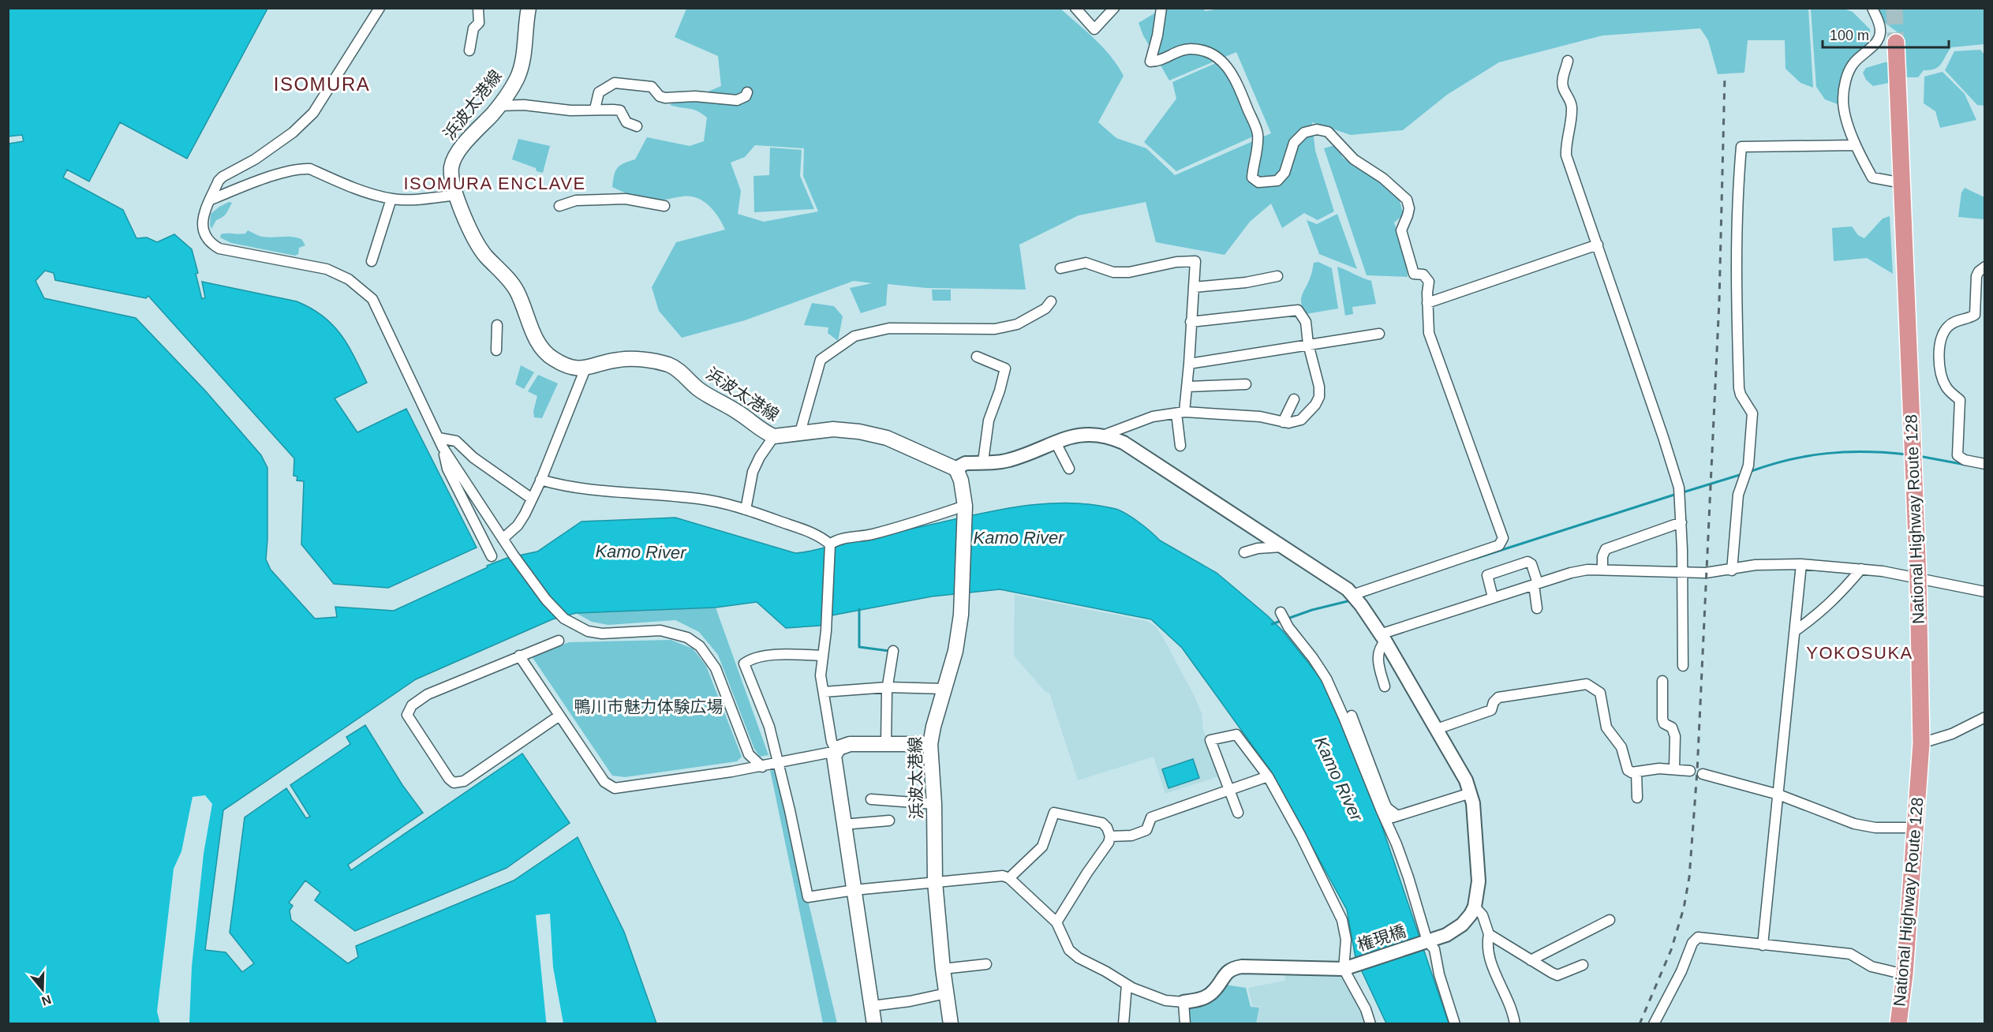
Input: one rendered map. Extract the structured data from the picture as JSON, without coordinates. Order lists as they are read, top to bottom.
{
  "streets": {
    "highway": ["National Highway Route 128"],
    "main road": ["浜波太港線"],
    "street": ["権現橋"]
  },
  "districts": ["ISOMURA", "ISOMURA ENCLAVE", "YOKOSUKA"],
  "water": ["Kamo River"],
  "parks": ["鴨川市魅力体験広場"],
  "scale_bar": "100 m",
  "north": "bottom"
}
